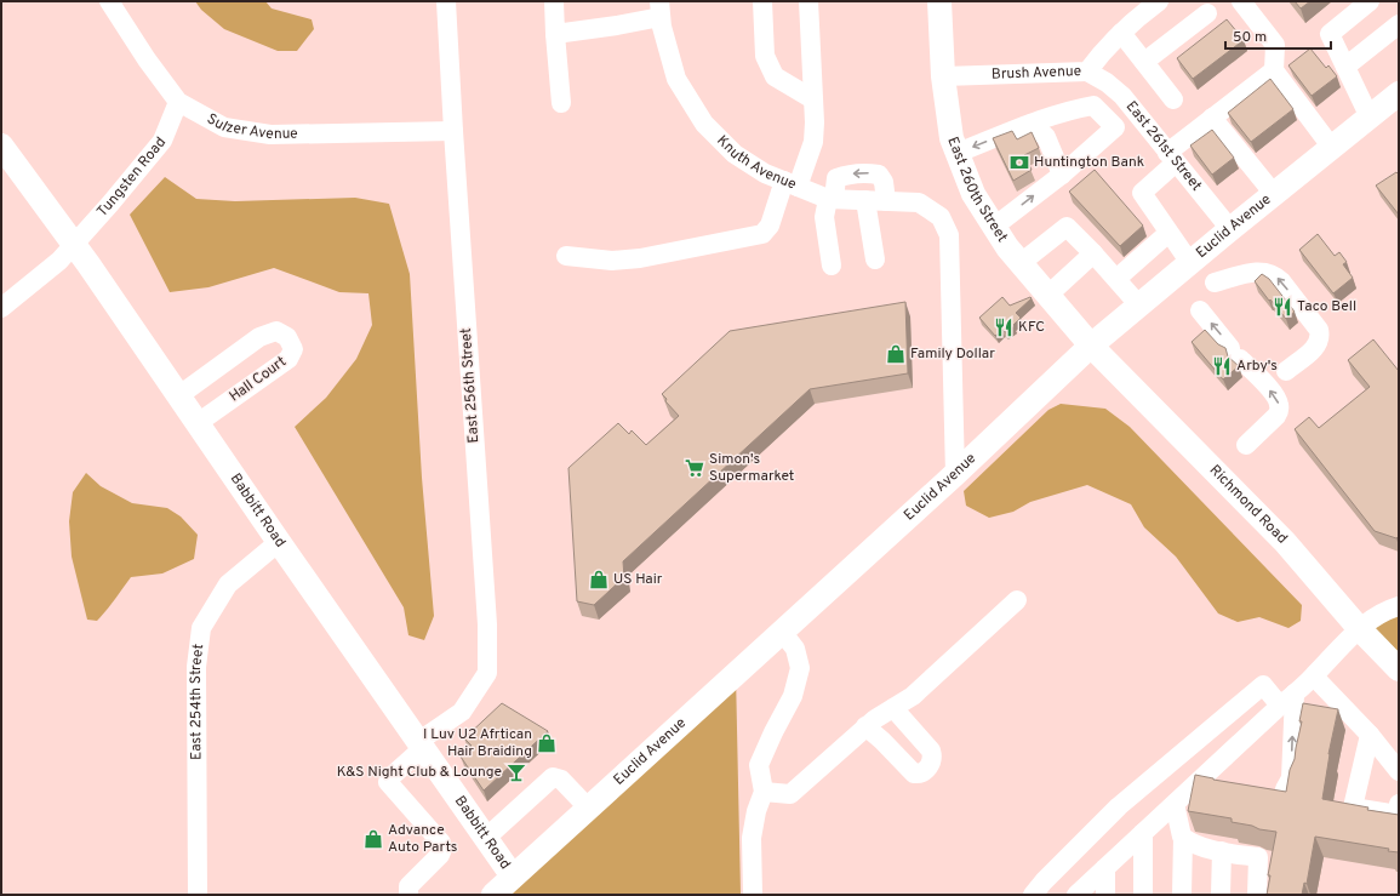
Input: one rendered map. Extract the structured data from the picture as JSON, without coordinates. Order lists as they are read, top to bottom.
{
  "streets": {
    "main road": [
      "East 260th Street",
      "Euclid Avenue",
      "Richmond Road",
      "Babbitt Road"
    ],
    "street": [
      "Brush Avenue",
      "Sulzer Avenue",
      "East 261st Street",
      "Knuth Avenue",
      "Tungsten Road",
      "Hall Court",
      "East 256th Street",
      "East 254th Street"
    ]
  },
  "crossings": [
    ["Brush Avenue", "East 261st Street"],
    ["Brush Avenue", "East 260th Street"],
    ["Sulzer Avenue", "Tungsten Road"],
    ["Sulzer Avenue", "East 256th Street"],
    ["East 261st Street", "Euclid Avenue"],
    ["Knuth Avenue", "Euclid Avenue"],
    ["Tungsten Road", "Babbitt Road"],
    ["East 260th Street", "Euclid Avenue"],
    ["East 260th Street", "Richmond Road"],
    ["Euclid Avenue", "Richmond Road"],
    ["Euclid Avenue", "Babbitt Road"],
    ["Hall Court", "Babbitt Road"],
    ["East 256th Street", "Babbitt Road"],
    ["Babbitt Road", "East 254th Street"]
  ],
  "places": {
    "bank": ["Huntington Bank"],
    "restaurant": ["Taco Bell", "KFC", "Arby's"],
    "shop": [
      "Family Dollar",
      "US Hair",
      "I Luv U2 Afrtican Hair Braiding",
      "Advance Auto Parts"
    ],
    "supermarket": ["Simon's Supermarket"],
    "bar": ["K&S Night Club & Lounge"]
  },
  "scale_bar": "50 m"
}
